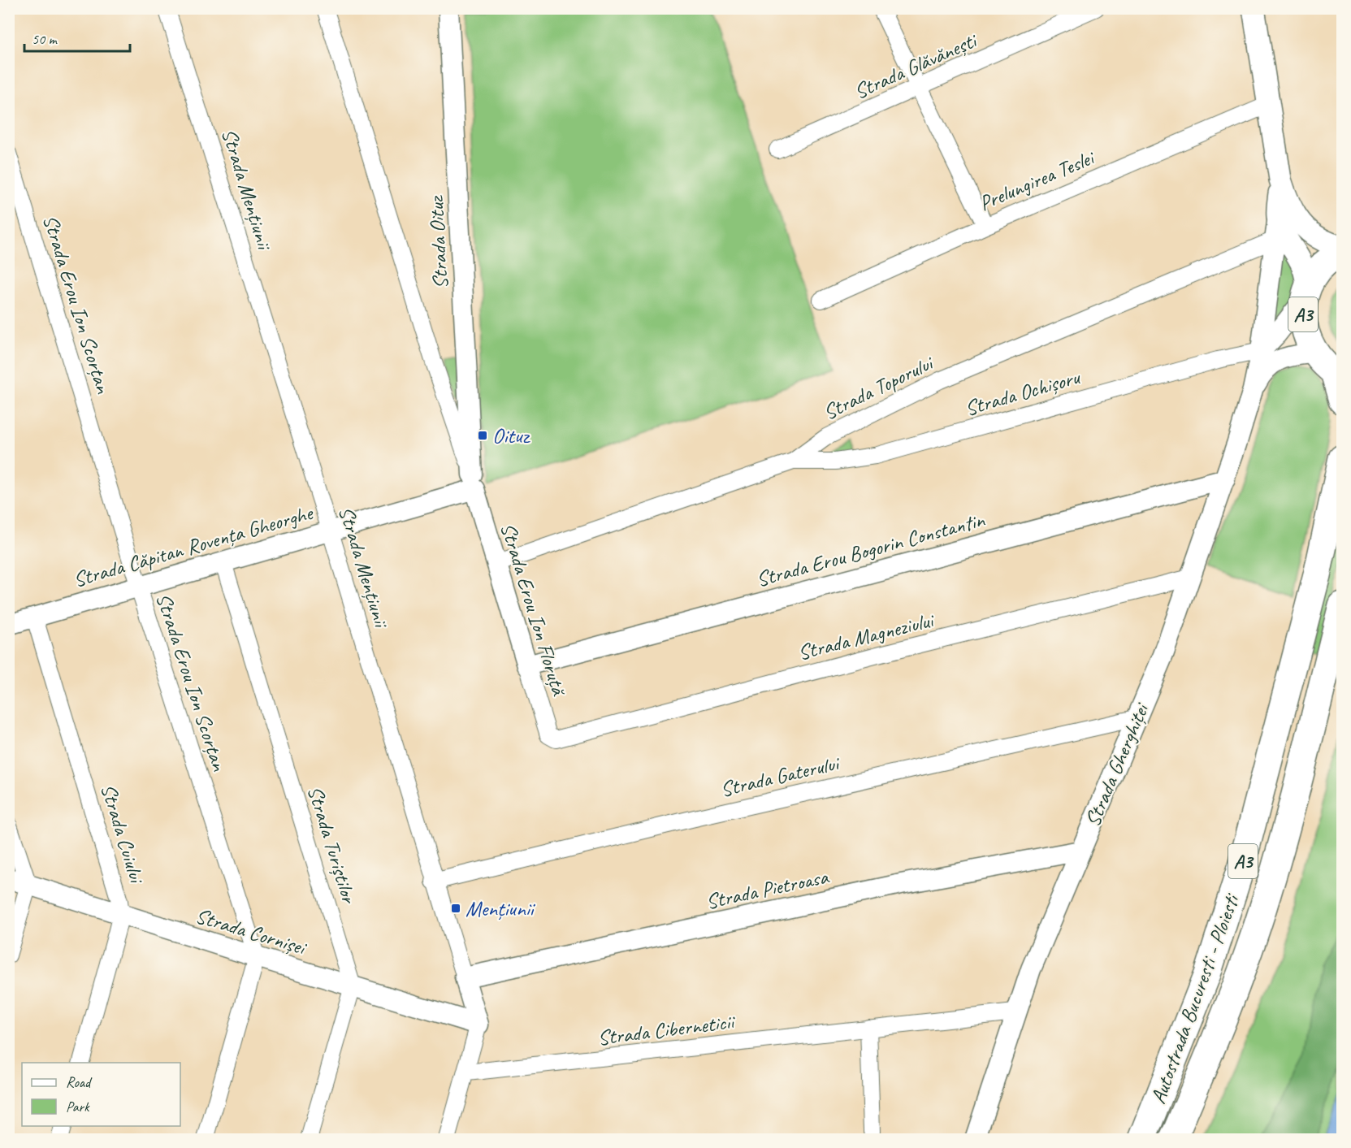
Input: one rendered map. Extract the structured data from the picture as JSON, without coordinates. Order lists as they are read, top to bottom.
{
  "streets": {
    "highway": ["A3", "Autostrada Bucuresti - Ploiesti"],
    "main road": ["Strada Gherghiței"],
    "street": [
      "Strada Glăvănești",
      "Prelungirea Teslei",
      "Strada Mențiunii",
      "Strada Oituz",
      "Strada Erou Ion Scorțan",
      "Strada Toporului",
      "Strada Ochișoru",
      "Strada Căpitan Rovența Gheorghe",
      "Strada Erou Bogorin Constantin",
      "Strada Erou Ion Floruță",
      "Strada Magneziului",
      "Strada Gaterului",
      "Strada Cuiului",
      "Strada Turiștilor",
      "Strada Pietroasa",
      "Strada Cornișei",
      "Strada Ciberneticii"
    ]
  },
  "crossings": [
    ["Prelungirea Teslei", "Strada Gherghiței"],
    ["Strada Mențiunii", "Strada Căpitan Rovența Gheorghe"],
    ["Strada Mențiunii", "Strada Gaterului"],
    ["Strada Mențiunii", "Strada Pietroasa"],
    ["Strada Mențiunii", "Strada Cornișei"],
    ["Strada Mențiunii", "Strada Ciberneticii"],
    ["Strada Oituz", "Strada Căpitan Rovența Gheorghe"],
    ["Strada Oituz", "Strada Erou Ion Floruță"],
    ["Strada Erou Ion Scorțan", "Strada Căpitan Rovența Gheorghe"],
    ["Strada Erou Ion Scorțan", "Strada Cornișei"],
    ["A3", "Strada Gherghiței"],
    ["A3", "Autostrada Bucuresti - Ploiesti"],
    ["Strada Toporului", "Strada Ochișoru"],
    ["Strada Toporului", "Strada Erou Ion Floruță"],
    ["Strada Toporului", "Strada Gherghiței"],
    ["Strada Ochișoru", "Strada Gherghiței"],
    ["Strada Căpitan Rovența Gheorghe", "Strada Erou Ion Floruță"],
    ["Strada Căpitan Rovența Gheorghe", "Strada Cuiului"],
    ["Strada Căpitan Rovența Gheorghe", "Strada Turiștilor"],
    ["Strada Erou Bogorin Constantin", "Strada Erou Ion Floruță"],
    ["Strada Erou Bogorin Constantin", "Strada Gherghiței"],
    ["Strada Erou Ion Floruță", "Strada Magneziului"],
    ["Strada Magneziului", "Strada Gherghiței"],
    ["Strada Gherghiței", "Strada Gaterului"],
    ["Strada Gherghiței", "Strada Pietroasa"],
    ["Strada Gherghiței", "Strada Ciberneticii"],
    ["Strada Cuiului", "Strada Cornișei"],
    ["Strada Turiștilor", "Strada Cornișei"]
  ],
  "places": {
    "transit": ["Oituz", "Mențiunii"]
  },
  "legend": ["Road", "Park"],
  "scale_bar": "50 m"
}
